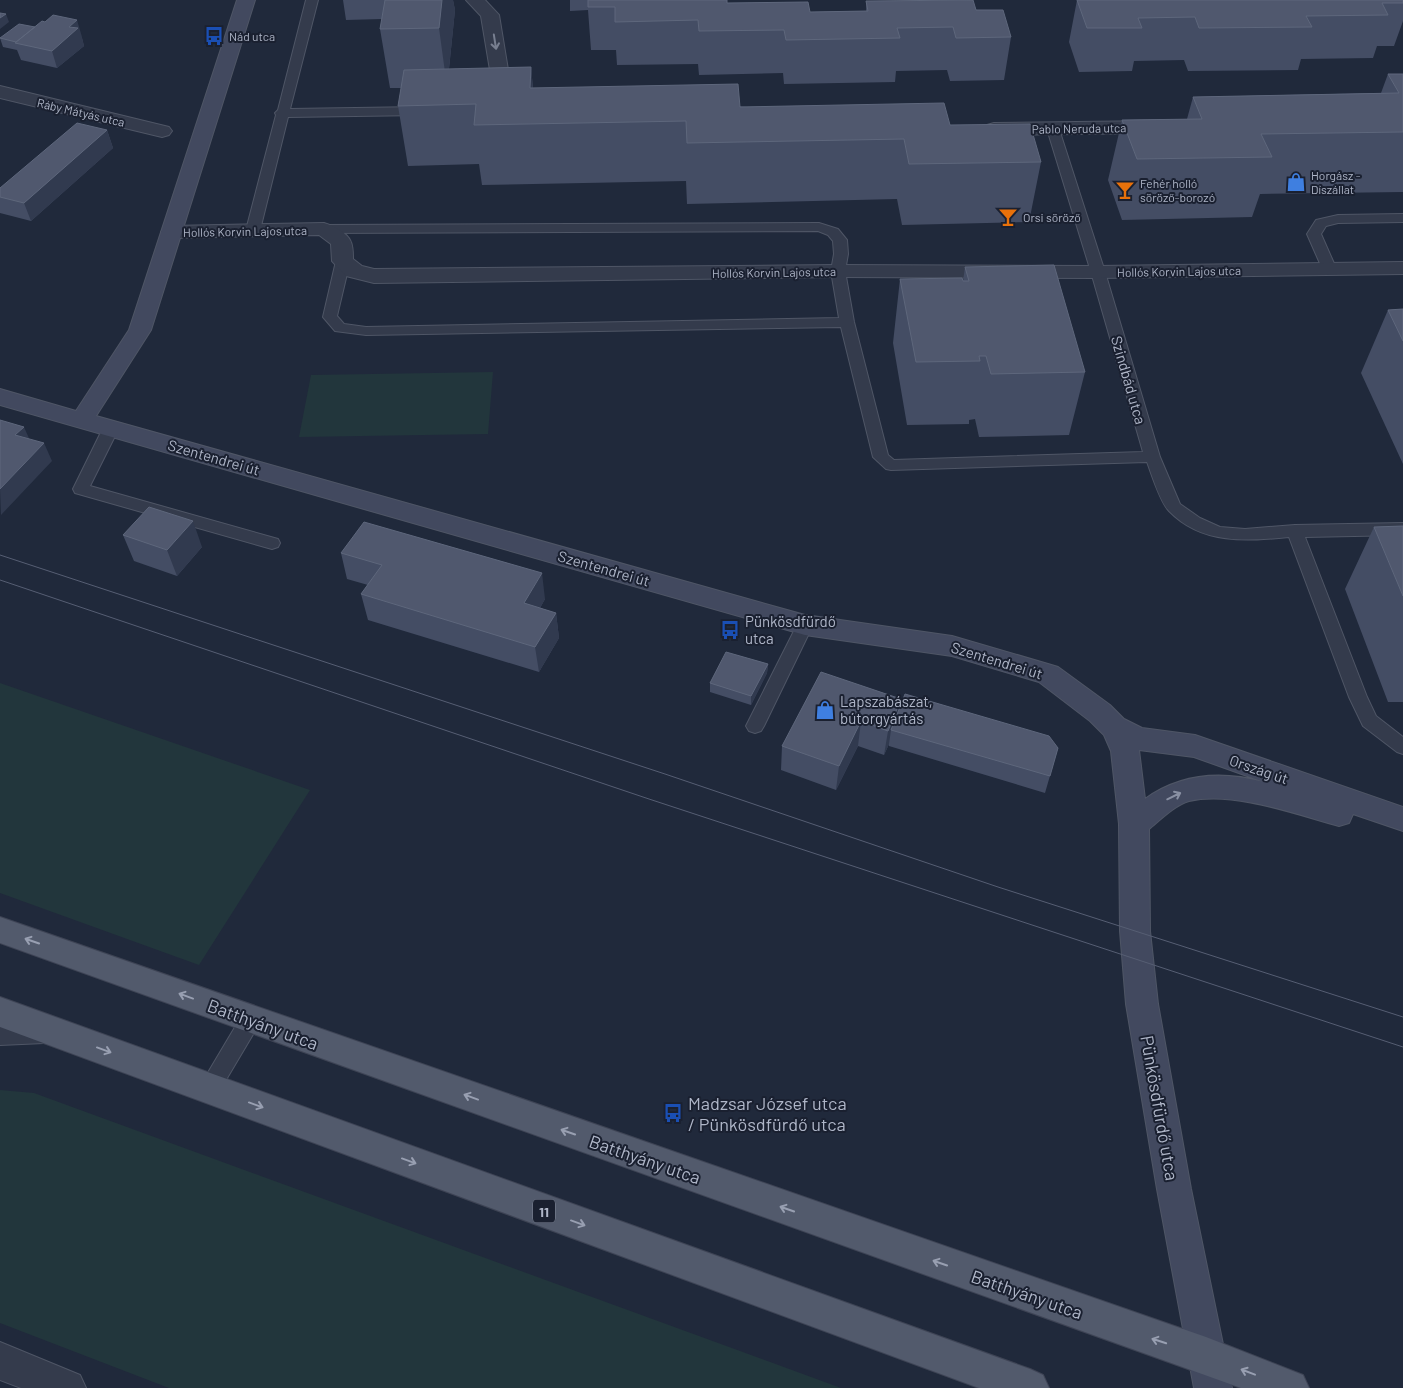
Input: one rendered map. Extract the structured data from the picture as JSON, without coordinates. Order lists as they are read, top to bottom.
{
  "streets": {
    "main road": [
      "Hollós Korvin Lajos utca",
      "Szentendrei út",
      "Ország út",
      "Batthyány utca",
      "Pünkösdfürdő utca",
      "11"
    ],
    "street": ["Ráby Mátyás utca", "Pablo Neruda utca"],
    "lane": ["Szindbád utca"]
  },
  "crossings": [
    ["Pablo Neruda utca", "Szindbád utca"],
    ["Hollós Korvin Lajos utca", "Szindbád utca"],
    ["Hollós Korvin Lajos utca", "Szentendrei út"],
    ["Szentendrei út", "Ország út"],
    ["Szentendrei út", "Pünkösdfürdő utca"],
    ["Ország út", "Pünkösdfürdő utca"],
    ["Batthyány utca", "Pünkösdfürdő utca"]
  ],
  "places": {
    "bus stop": ["Nád utca", "Pünkösdfürdő utca", "Madzsar József utca / Pünkösdfürdő utca"],
    "shop": ["Horgász - Díszállat", "Lapszabászat, bútorgyártás"],
    "bar": ["Fehér holló söröző-borozó", "Orsi söröző"]
  }
}
